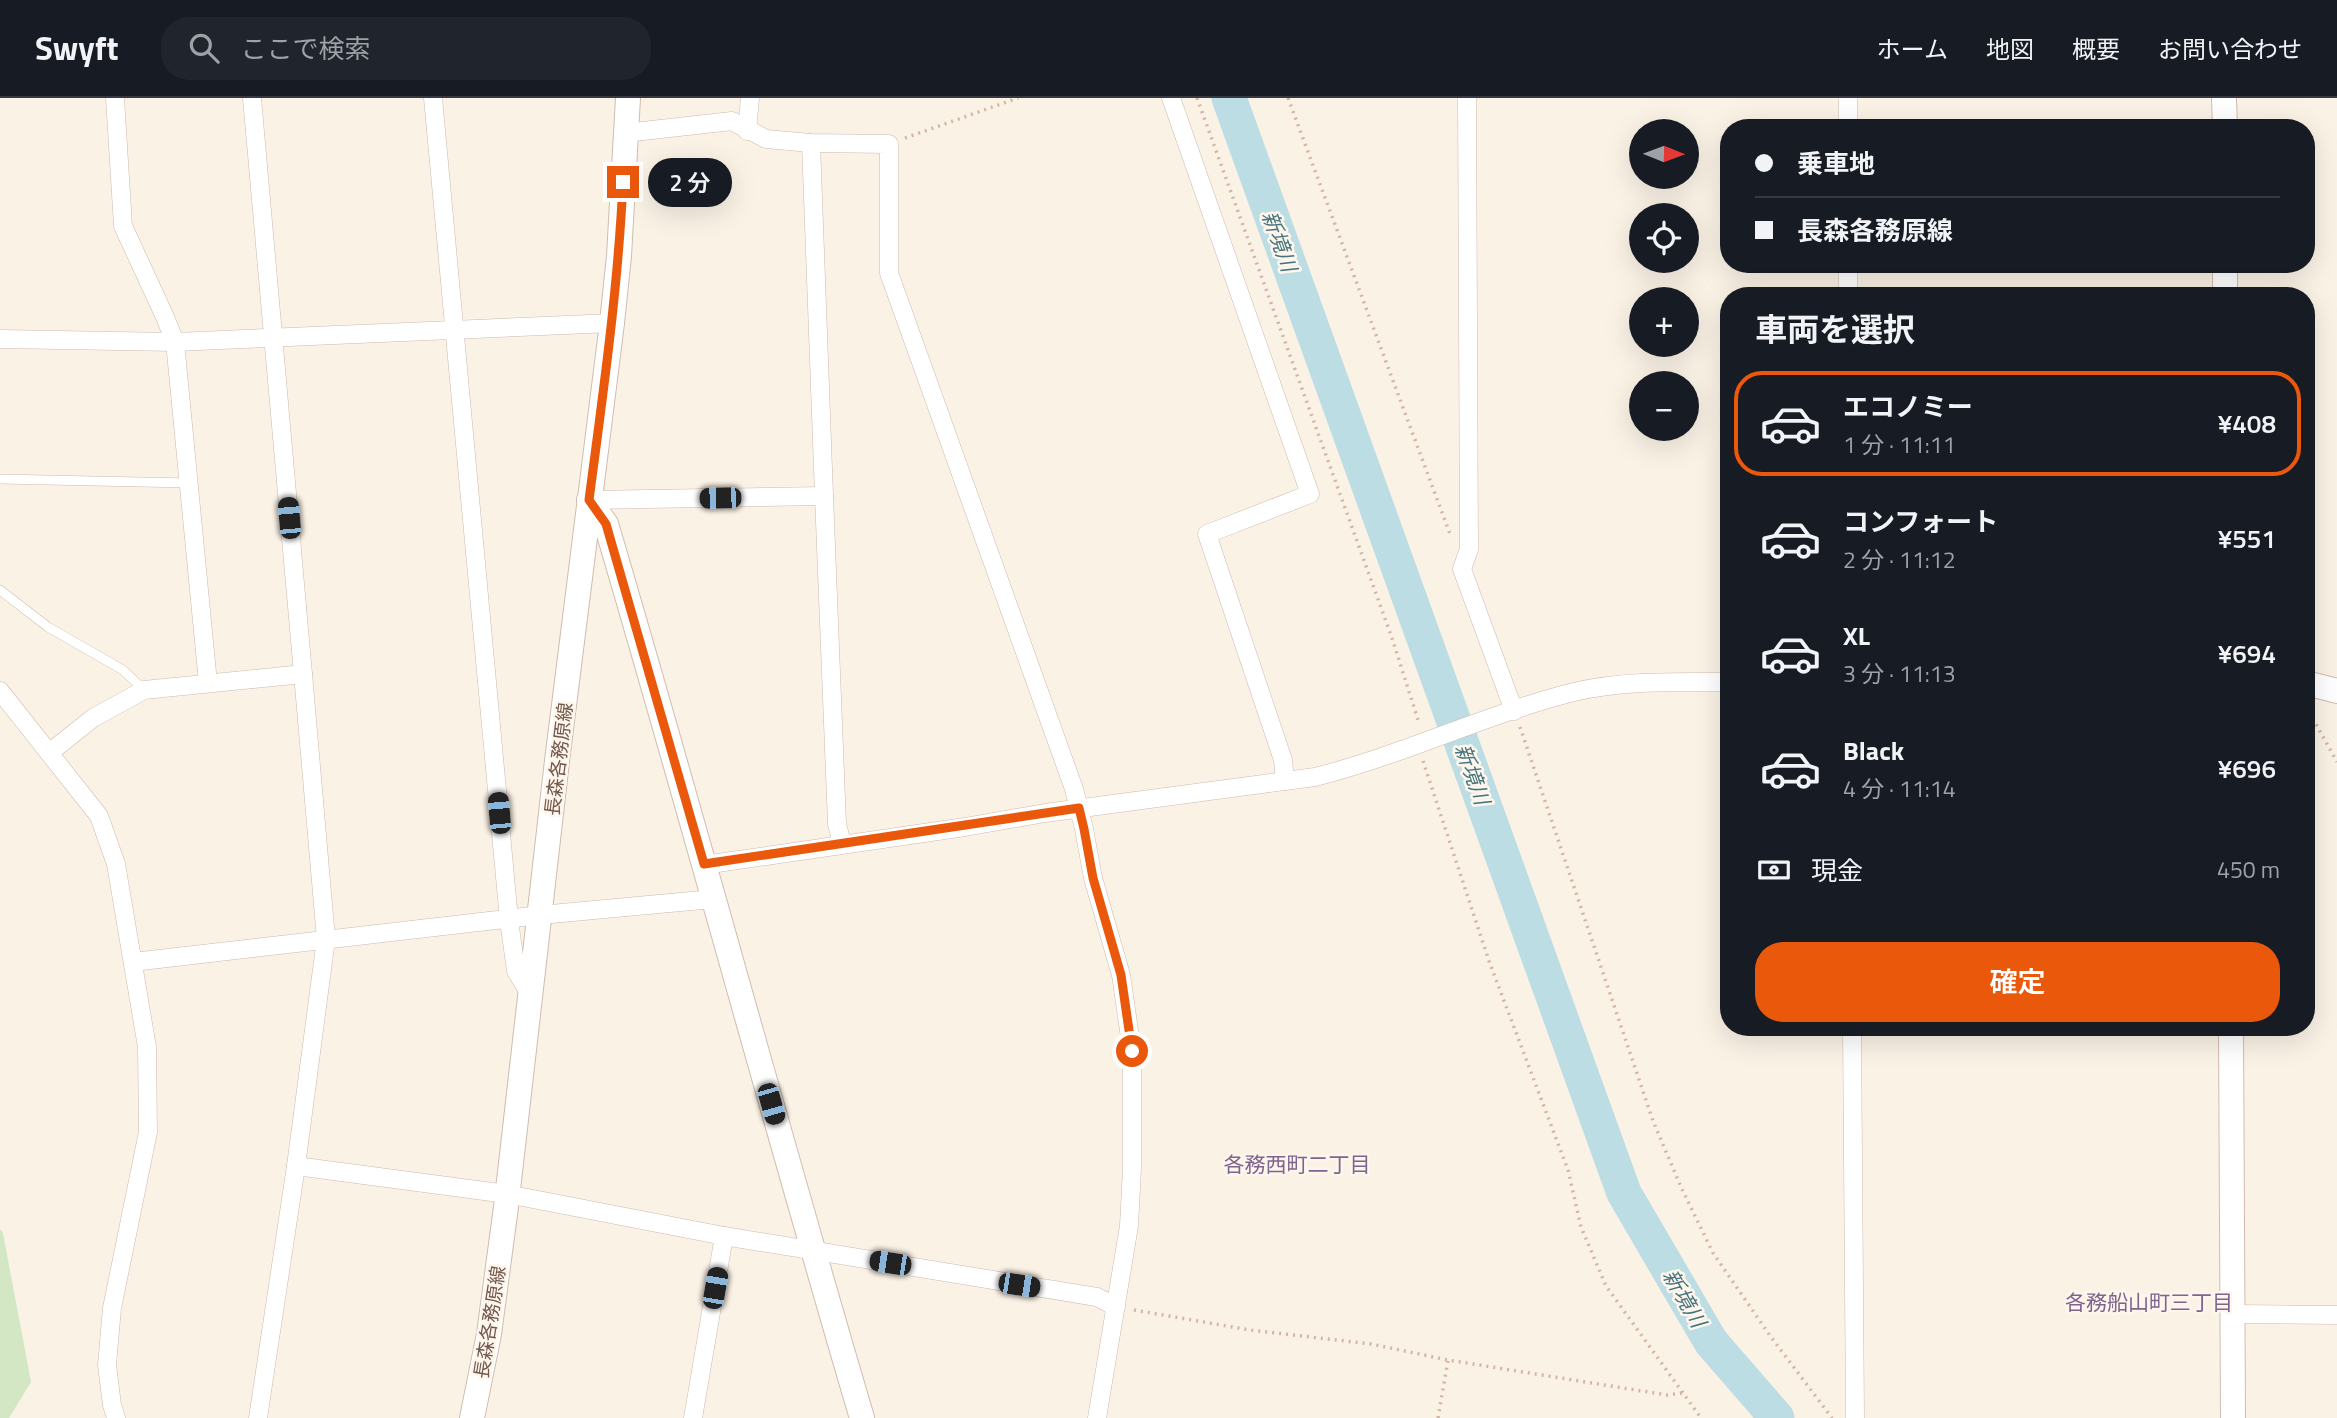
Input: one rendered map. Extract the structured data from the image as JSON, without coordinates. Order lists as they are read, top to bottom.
{
  "streets": {
    "street": ["長森各務原線"]
  },
  "districts": ["各務西町二丁目", "各務船山町三丁目"],
  "water": ["新境川"],
  "north": "right",
  "page": {
    "header": "Swyft",
    "search": "ここで検索",
    "nav": [
      "ホーム",
      "地図",
      "概要",
      "お問い合わせ"
    ],
    "map_buttons": ["+", "−"],
    "banner": ["乗車地", "長森各務原線"],
    "bubble": "2 分",
    "heading": "車両を選択",
    "list": [
      {
        "name": "エコノミー",
        "note": "1 分 · 11:11",
        "value": "¥408"
      },
      {
        "name": "コンフォート",
        "note": "2 分 · 11:12",
        "value": "¥551"
      },
      {
        "name": "XL",
        "note": "3 分 · 11:13",
        "value": "¥694"
      },
      {
        "name": "Black",
        "note": "4 分 · 11:14",
        "value": "¥696"
      }
    ],
    "pay": ["現金", "450 m"],
    "buttons": "確定"
  }
}
